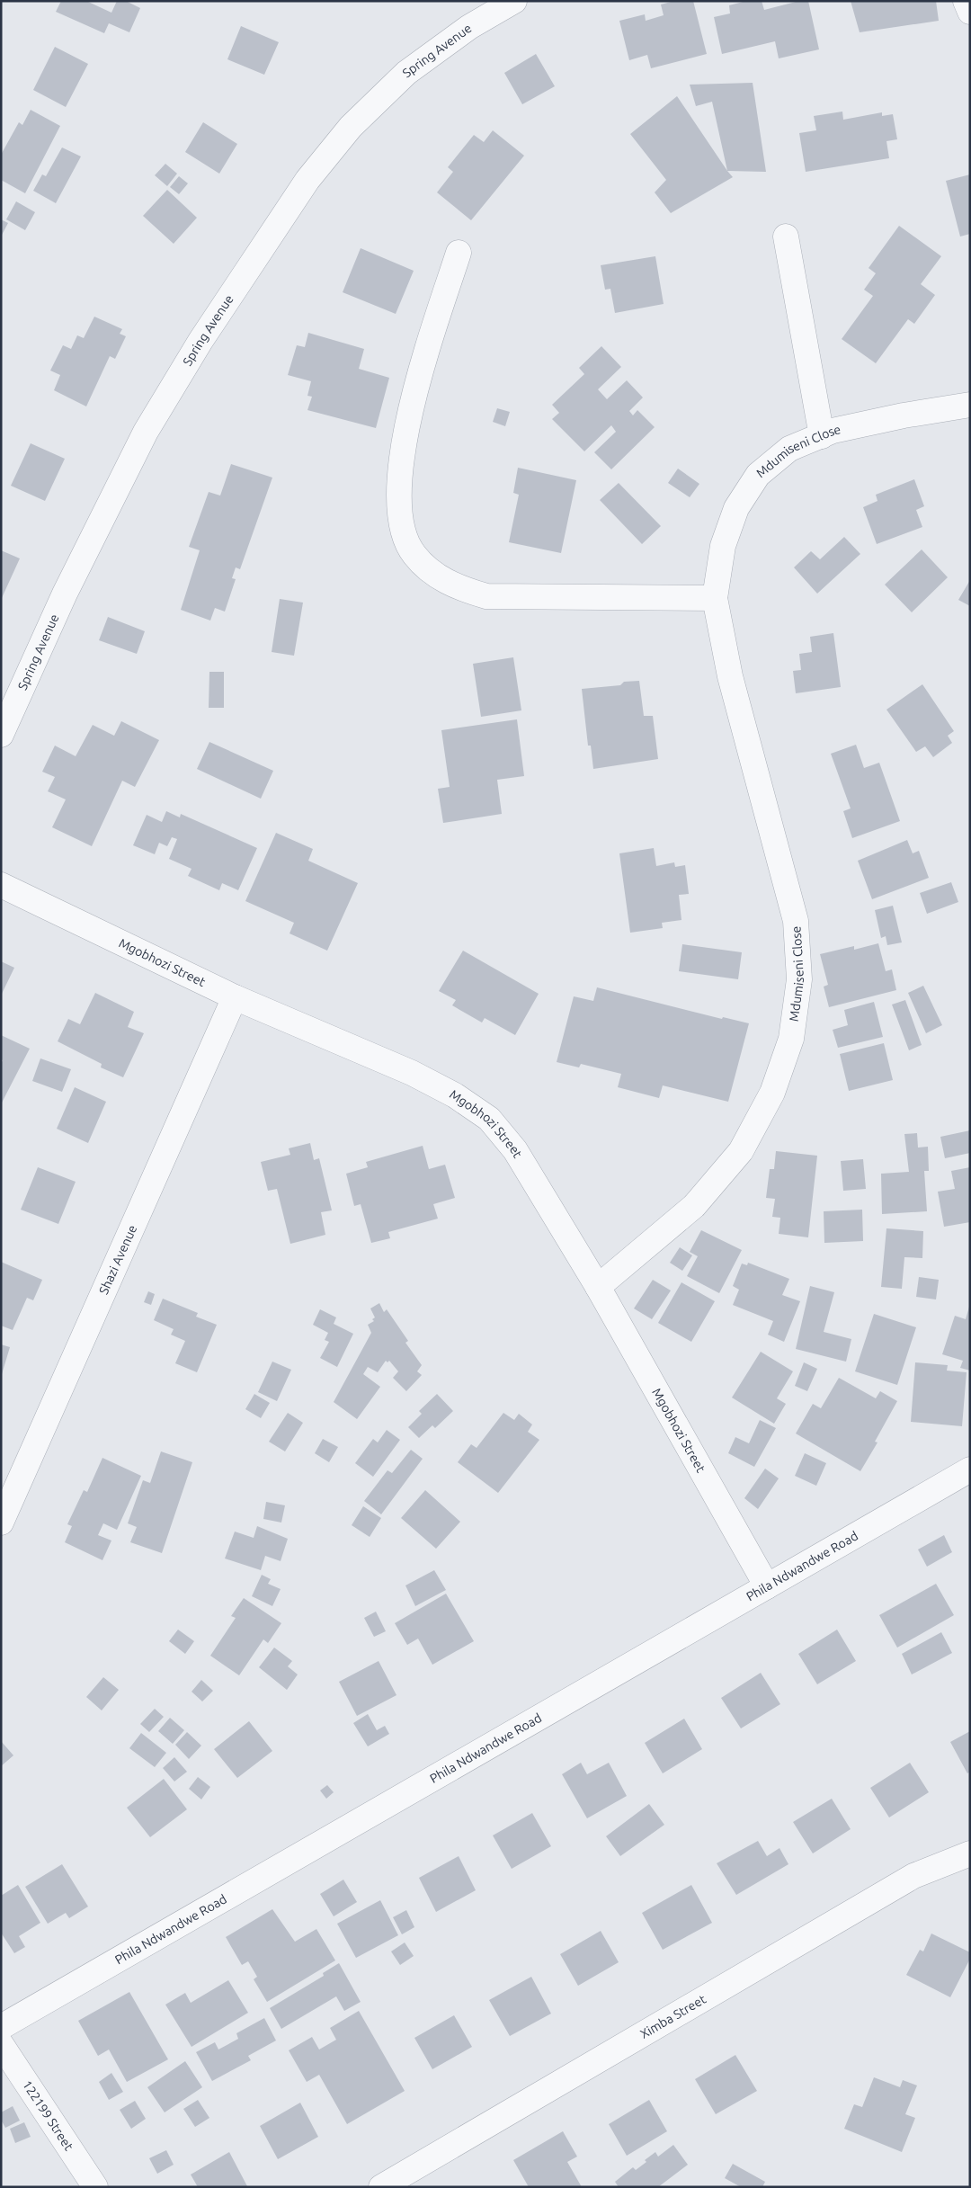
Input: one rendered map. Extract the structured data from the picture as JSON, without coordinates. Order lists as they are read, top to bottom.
{
  "streets": {
    "street": [
      "Spring Avenue",
      "Mdumiseni Close",
      "Mgobhozi Street",
      "Shazi Avenue",
      "Phila Ndwandwe Road",
      "Ximba Street",
      "122199 Street"
    ]
  },
  "crossings": [
    ["Mdumiseni Close", "Mgobhozi Street"],
    ["Mgobhozi Street", "Shazi Avenue"],
    ["Mgobhozi Street", "Phila Ndwandwe Road"]
  ]
}
